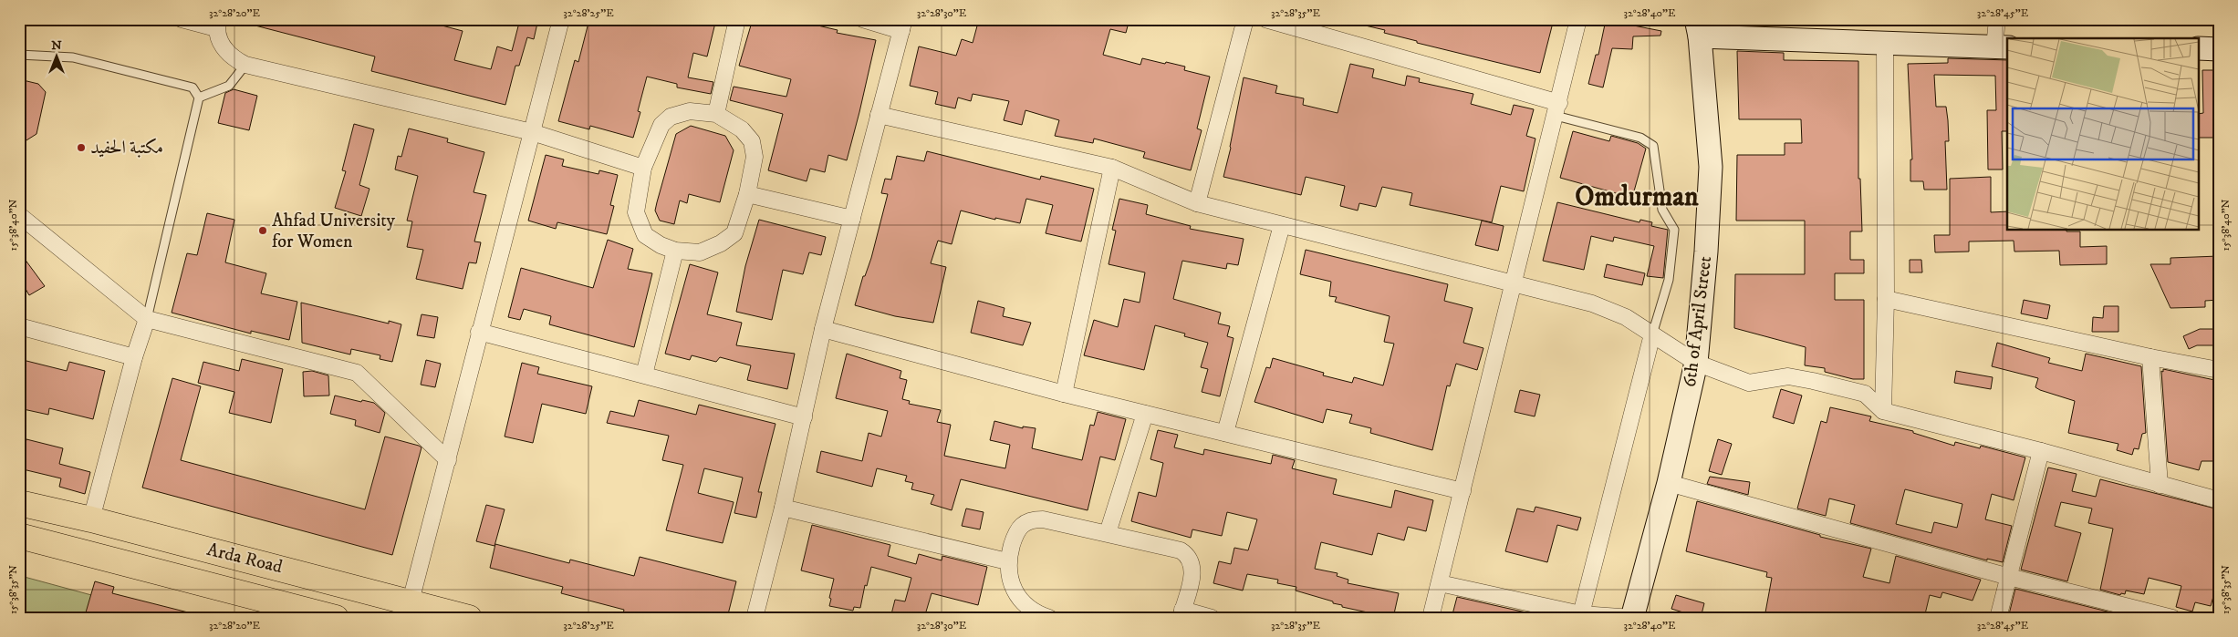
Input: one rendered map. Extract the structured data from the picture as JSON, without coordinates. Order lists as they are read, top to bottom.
{
  "streets": {
    "main road": ["Arda Road"],
    "street": ["6th of April Street"]
  },
  "districts": ["Omdurman"],
  "places": ["مكتبة الحفيد", "Ahfad University for Women"],
  "north": "top",
  "coordinates": [
    "32°28'20\"E",
    "32°28'25\"E",
    "32°28'30\"E",
    "32°28'35\"E",
    "32°28'40\"E",
    "32°28'45\"E",
    "15°38'40\"N",
    "15°38'35\"N"
  ]
}
